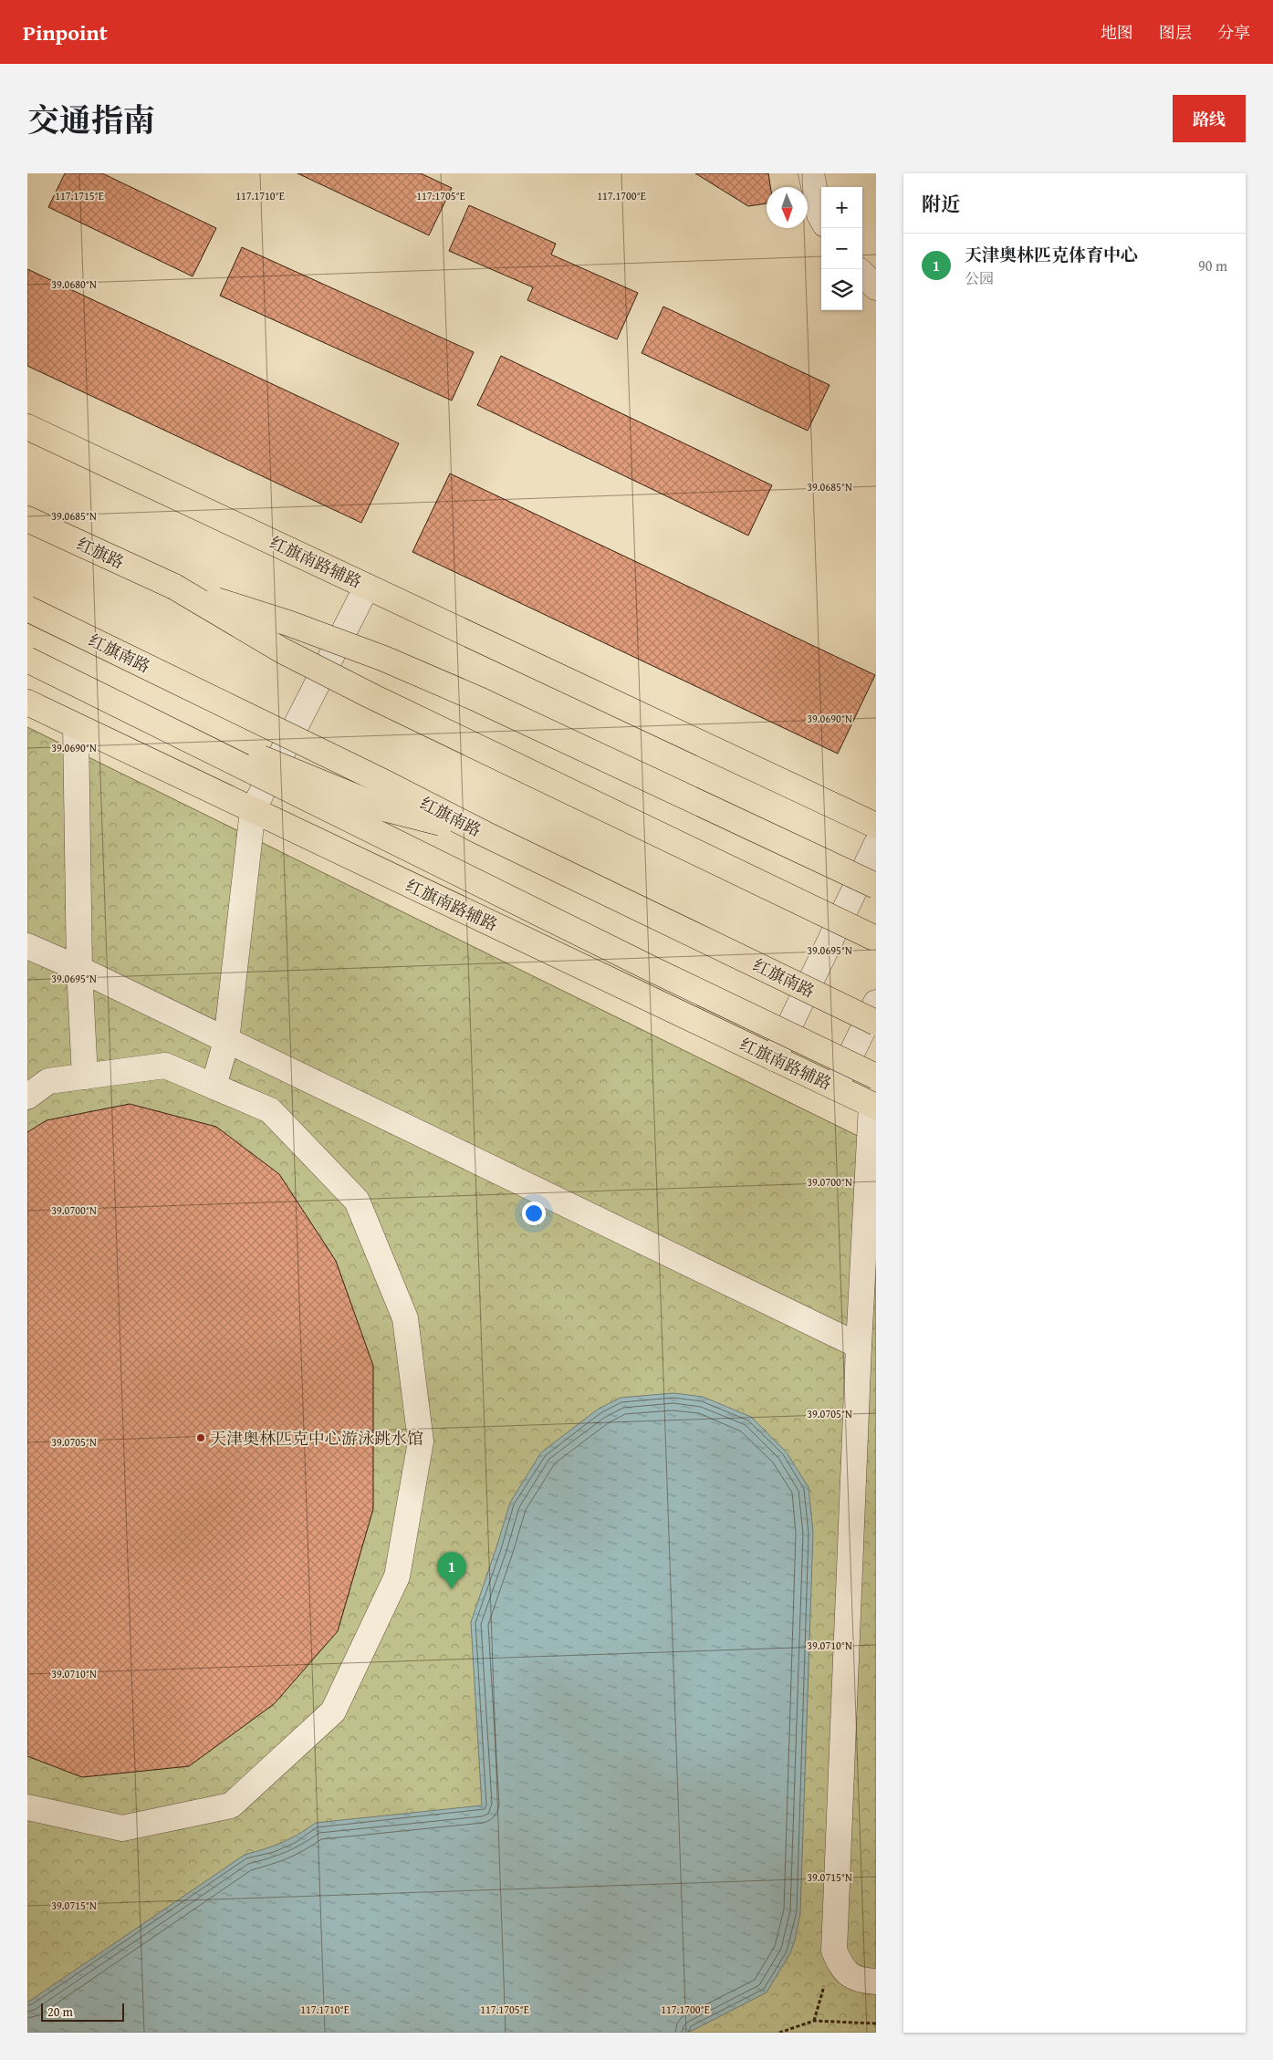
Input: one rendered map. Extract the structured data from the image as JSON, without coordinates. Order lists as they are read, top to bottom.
{
  "streets": {
    "main road": ["红旗路", "红旗南路辅路", "红旗南路"]
  },
  "places": ["天津奥林匹克中心游泳跳水馆"],
  "scale_bar": "20 m",
  "north": "bottom",
  "page": {
    "header": "Pinpoint",
    "nav": ["地图", "图层", "分享"],
    "title": "交通指南",
    "buttons": "路线",
    "heading": "附近",
    "map_buttons": ["+", "−"],
    "list": [
      {
        "mark": "1",
        "name": "天津奥林匹克体育中心",
        "note": "公园",
        "value": "90 m"
      }
    ],
    "pins": "1",
    "scale": "20 m"
  },
  "coordinates": [
    "117.1715°E",
    "117.1710°E",
    "117.1705°E",
    "117.1700°E",
    "39.0680°N",
    "39.0685°N",
    "39.0690°N",
    "39.0695°N",
    "39.0700°N",
    "39.0705°N",
    "39.0710°N",
    "39.0715°N"
  ]
}
